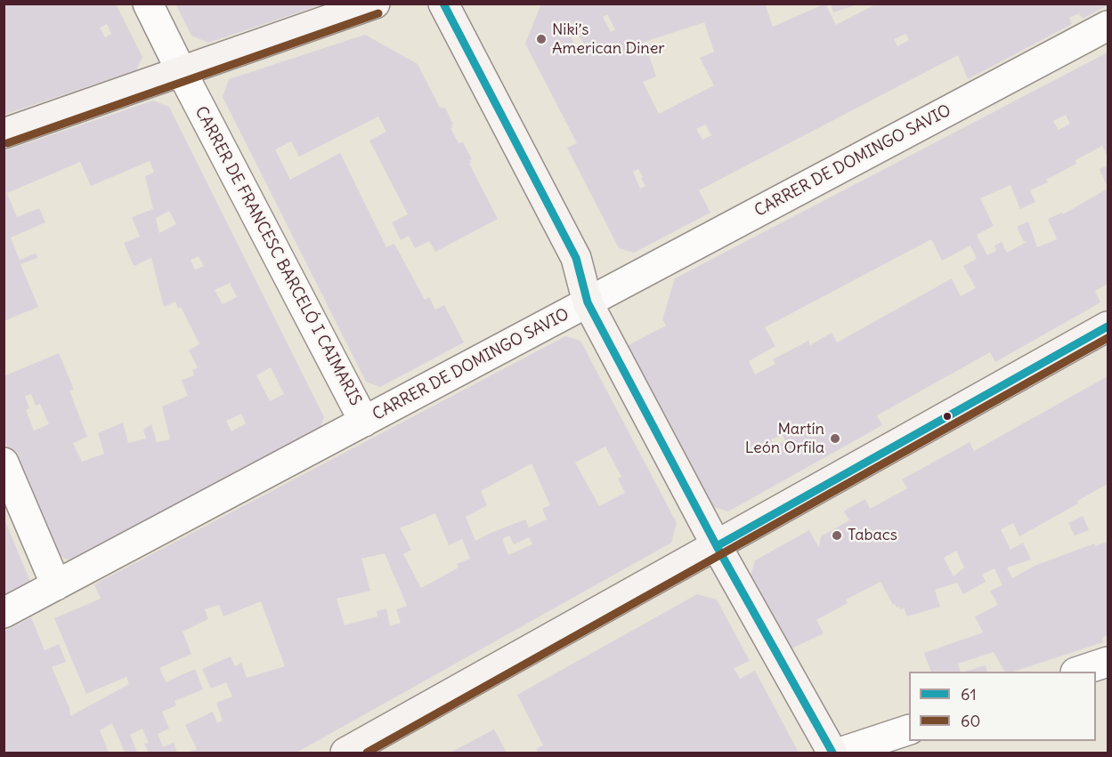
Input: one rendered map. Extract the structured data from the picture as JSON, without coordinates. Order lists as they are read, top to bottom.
{
  "streets": {
    "street": ["CARRER DE DOMINGO SAVIO", "CARRER DE FRANCESC BARCELÓ I CAIMARIS"]
  },
  "crossings": [
    ["CARRER DE DOMINGO SAVIO", "CARRER DE FRANCESC BARCELÓ I CAIMARIS"]
  ],
  "places": ["Niki’s American Diner", "Martín León Orfila", "Tabacs"],
  "lines": ["transit line 61", "transit line 60"],
  "legend": ["61", "60"]
}
